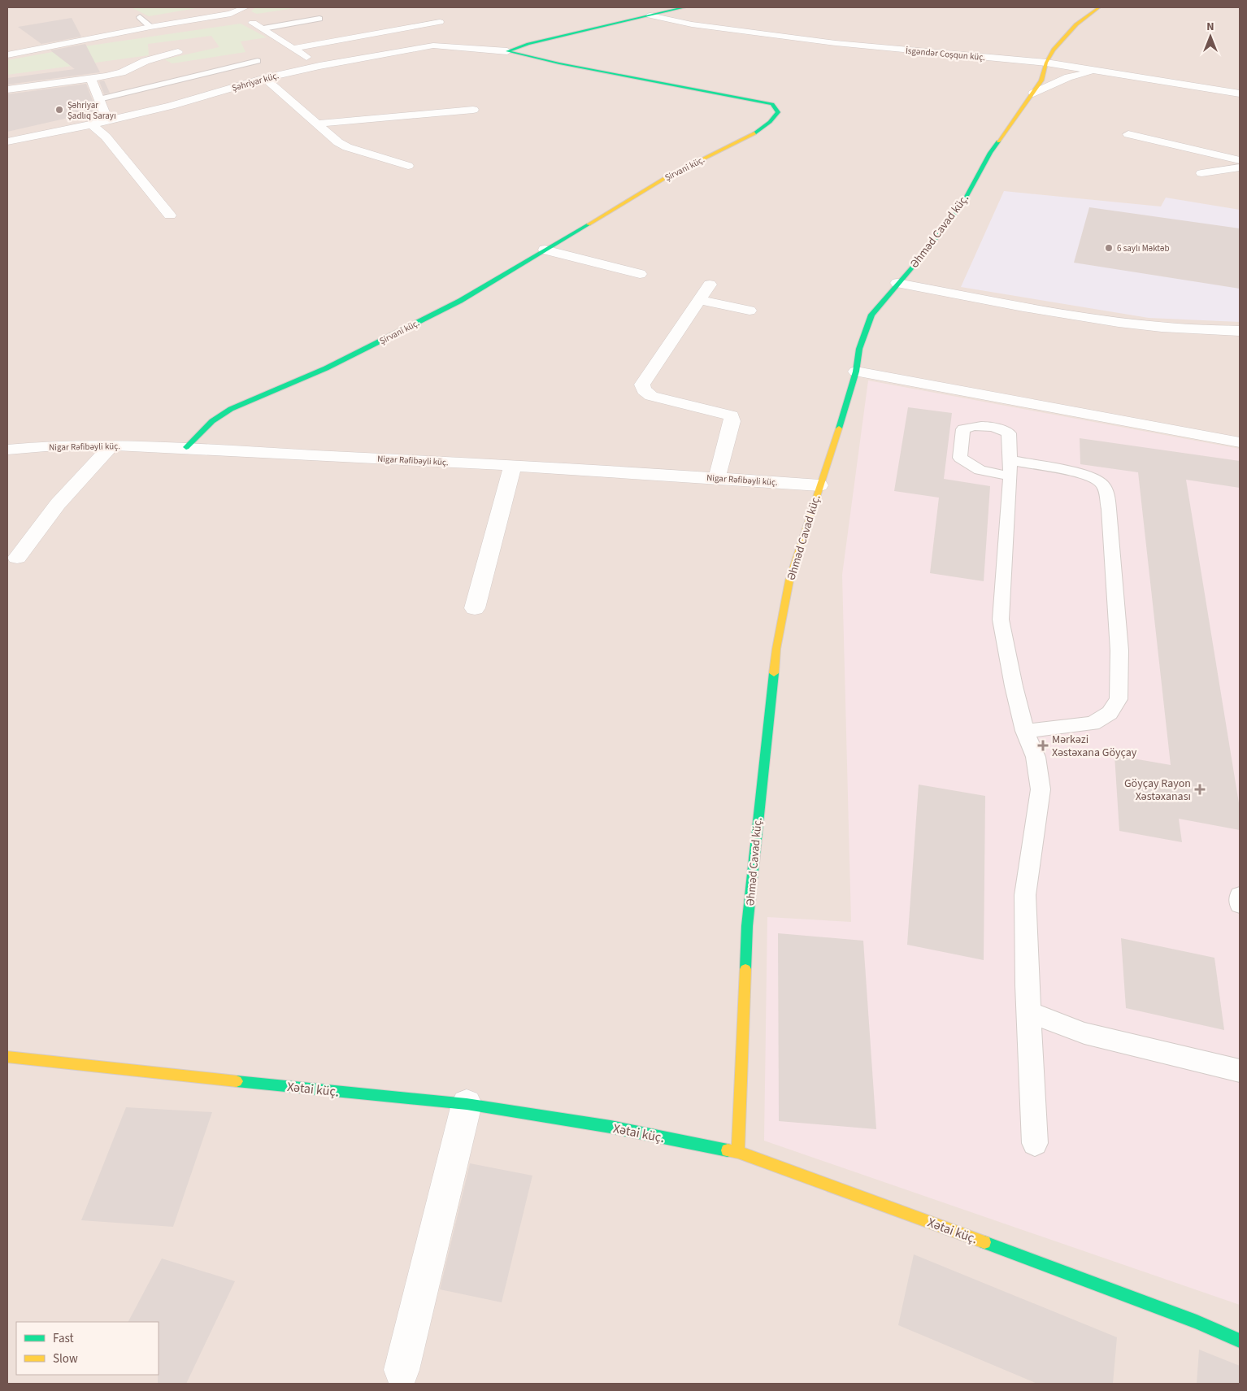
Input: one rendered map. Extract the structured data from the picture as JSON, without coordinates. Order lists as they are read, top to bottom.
{
  "streets": {
    "street": [
      "İsgəndər Coşqun küç.",
      "Şəhriyar küç.",
      "Şirvani küç.",
      "Əhməd Cavad küç.",
      "Nigar Rəfibəyli küç.",
      "Xətai küç."
    ]
  },
  "crossings": [
    ["İsgəndər Coşqun küç.", "Əhməd Cavad küç."],
    ["Şəhriyar küç.", "Şirvani küç."],
    ["Şirvani küç.", "Nigar Rəfibəyli küç."],
    ["Əhməd Cavad küç.", "Nigar Rəfibəyli küç."],
    ["Əhməd Cavad küç.", "Xətai küç."]
  ],
  "places": {
    "other": ["Şəhriyar Şadlıq Sarayı", "6 saylı Məktəb"],
    "health": ["Mərkəzi Xəstəxana Göyçay", "Göyçay Rayon Xəstəxanası"]
  },
  "legend": ["Fast", "Slow"],
  "north": "top"
}
